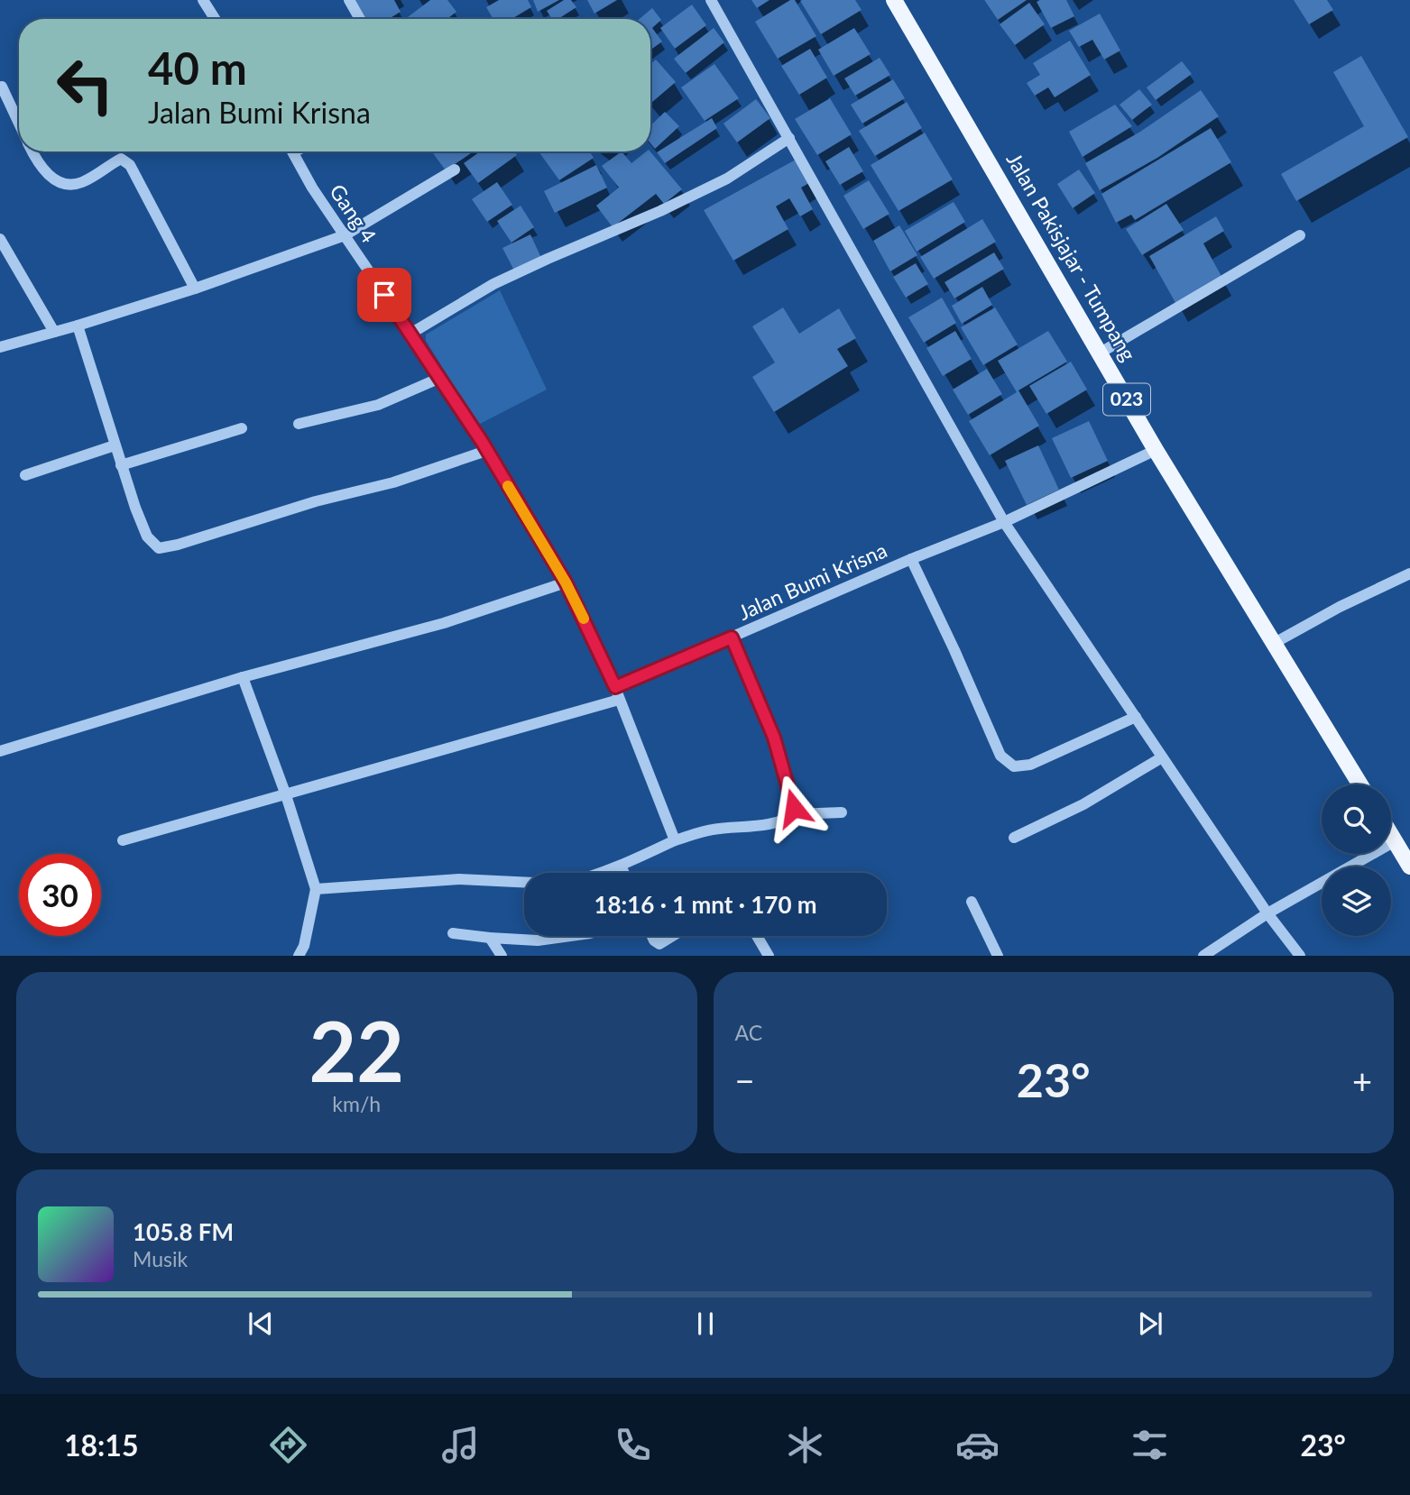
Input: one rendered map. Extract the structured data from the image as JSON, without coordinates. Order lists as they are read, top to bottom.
{
  "streets": {
    "main road": ["Jalan Pakisjajar - Tumpang", "023"],
    "street": ["Gang 4", "Jalan Bumi Krisna"]
  },
  "crossings": [
    ["Jalan Pakisjajar - Tumpang", "Jalan Bumi Krisna"]
  ],
  "page": {
    "turn": ["40 m", "Jalan Bumi Krisna"],
    "limit": "30",
    "trip": "18:16 · 1 mnt · 170 m",
    "tile": [
      ["22", "km/h"],
      "AC"
    ],
    "heat": ["−", "23°", "+"],
    "song": ["105.8 FM", "Musik"],
    "tabs": ["18:15", "23°"]
  }
}
